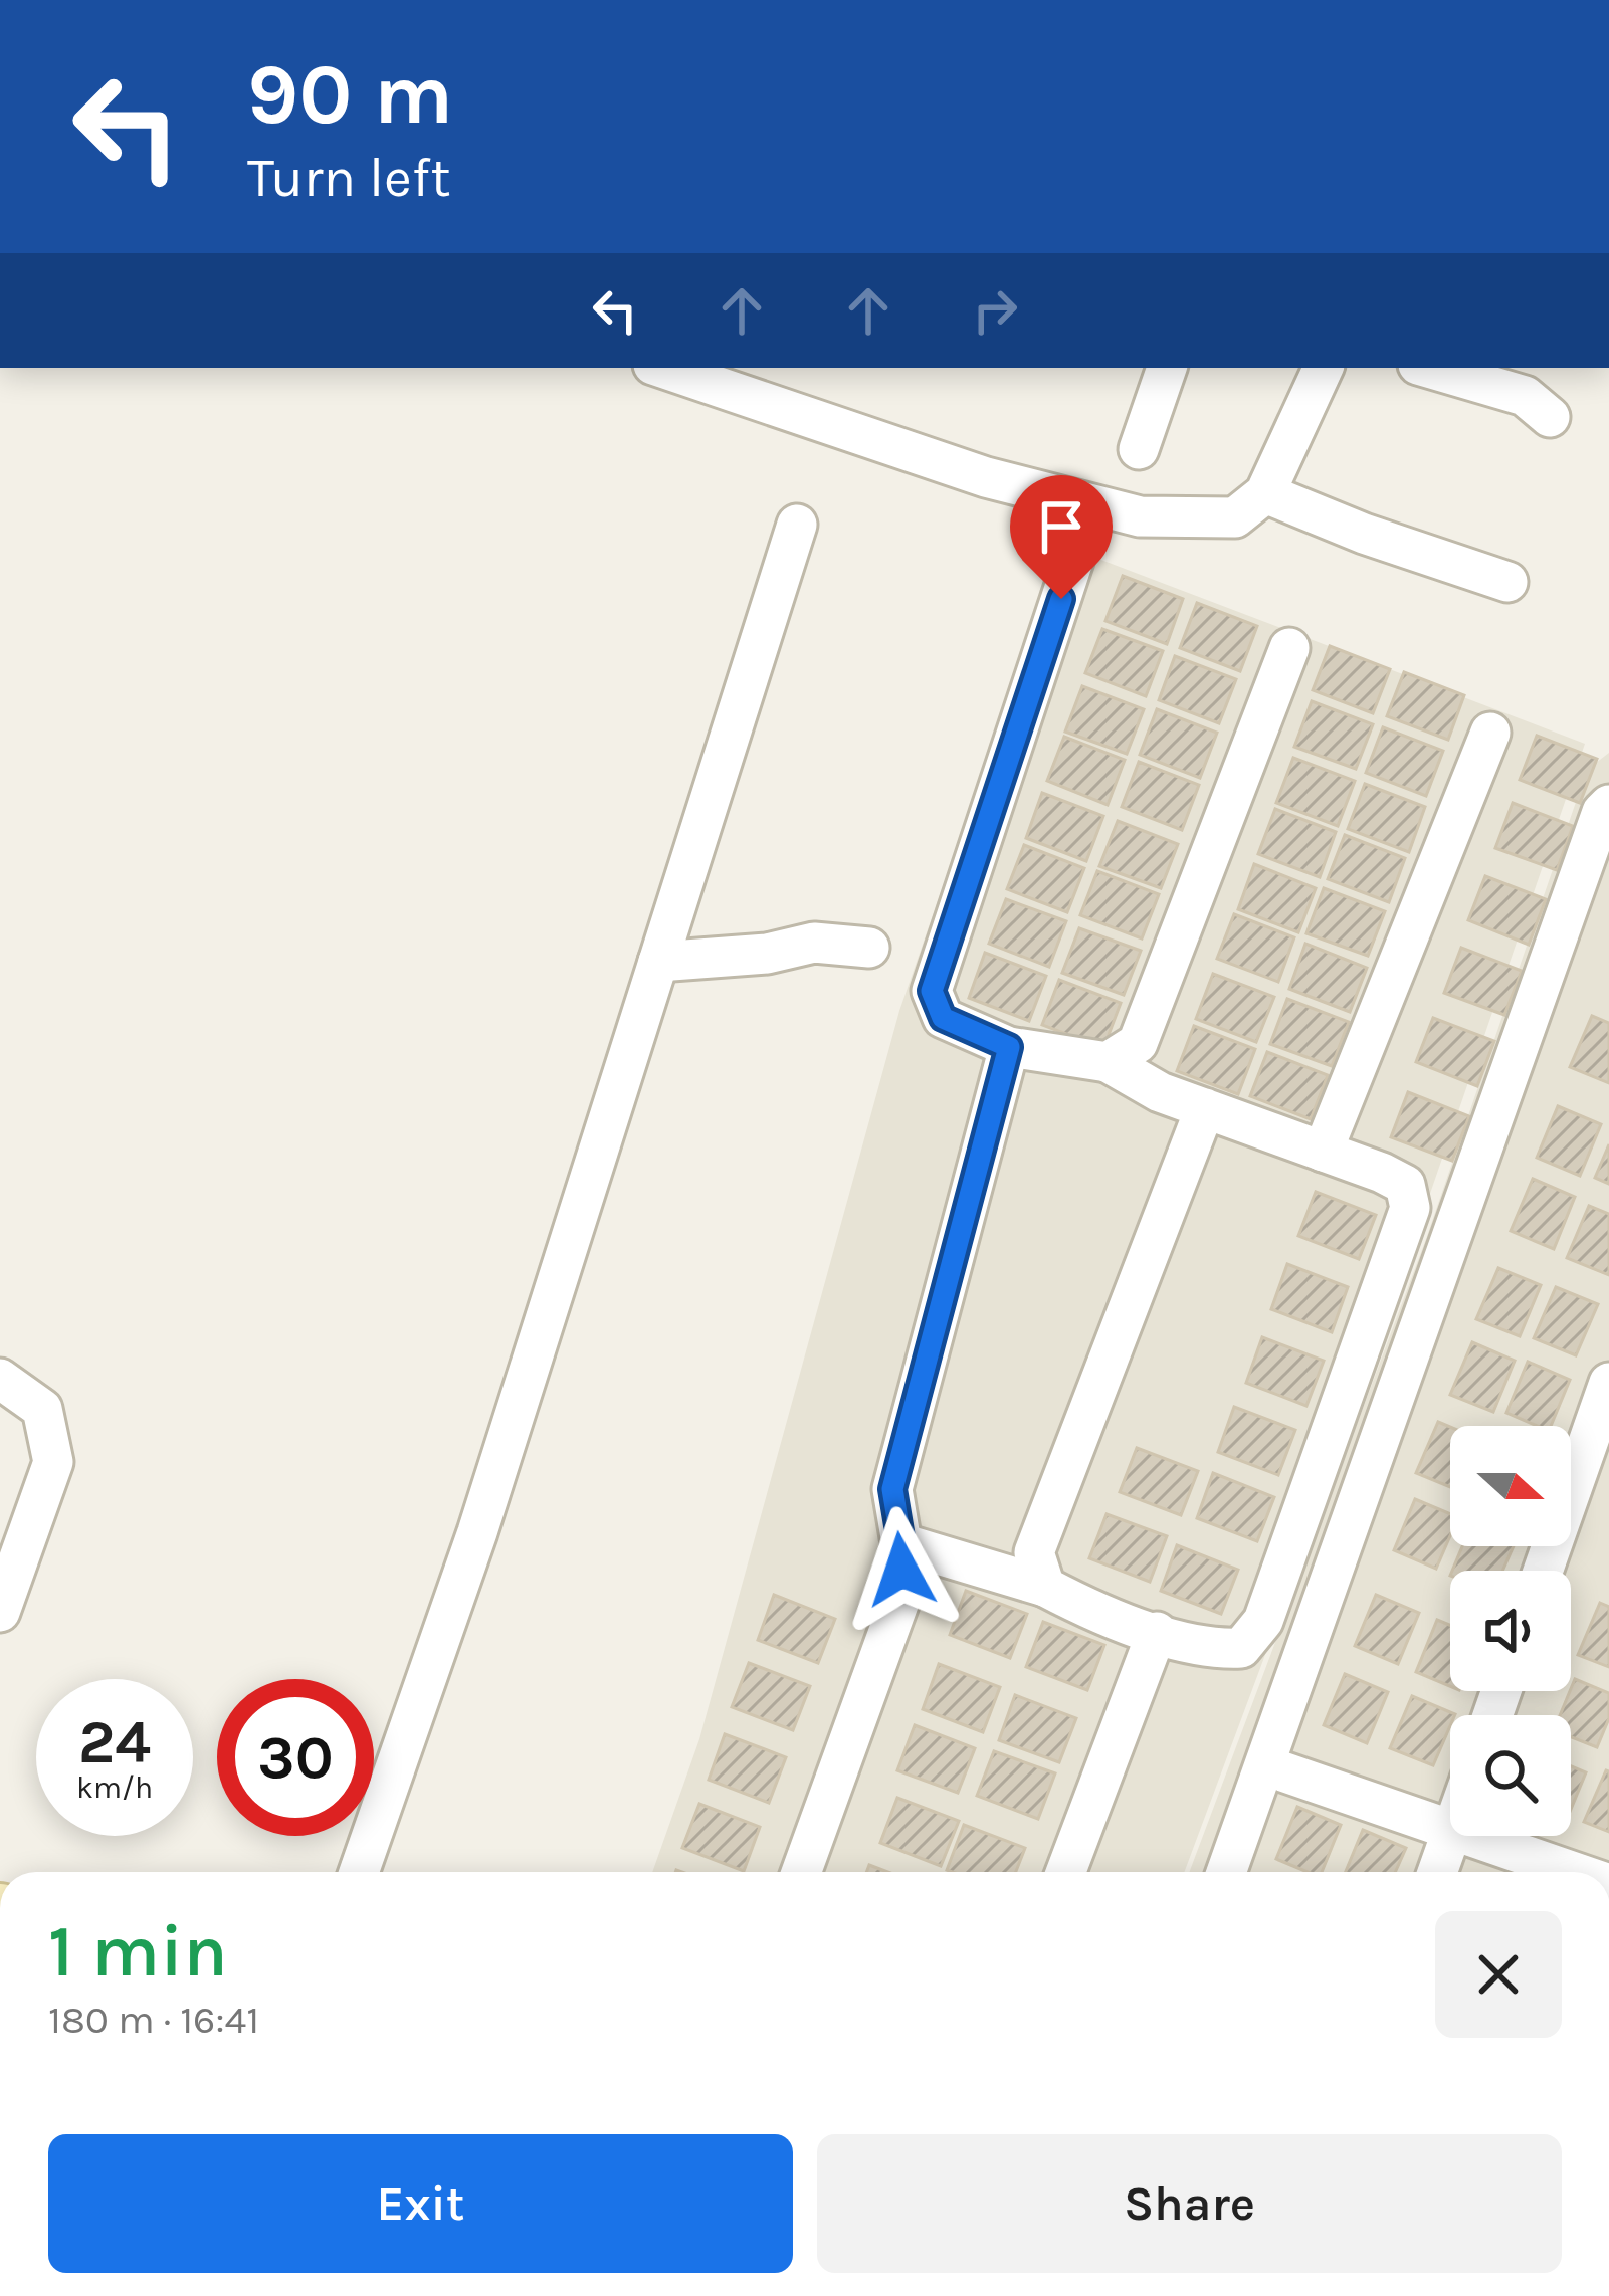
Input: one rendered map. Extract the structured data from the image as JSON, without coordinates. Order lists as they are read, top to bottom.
{
  "north": "right",
  "page": {
    "turn": ["90 m", "Turn left"],
    "speed": "24 km/h",
    "limit": "30",
    "heading": ["1 min", "180 m · 16:41"],
    "buttons": ["Exit", "Share"]
  }
}
